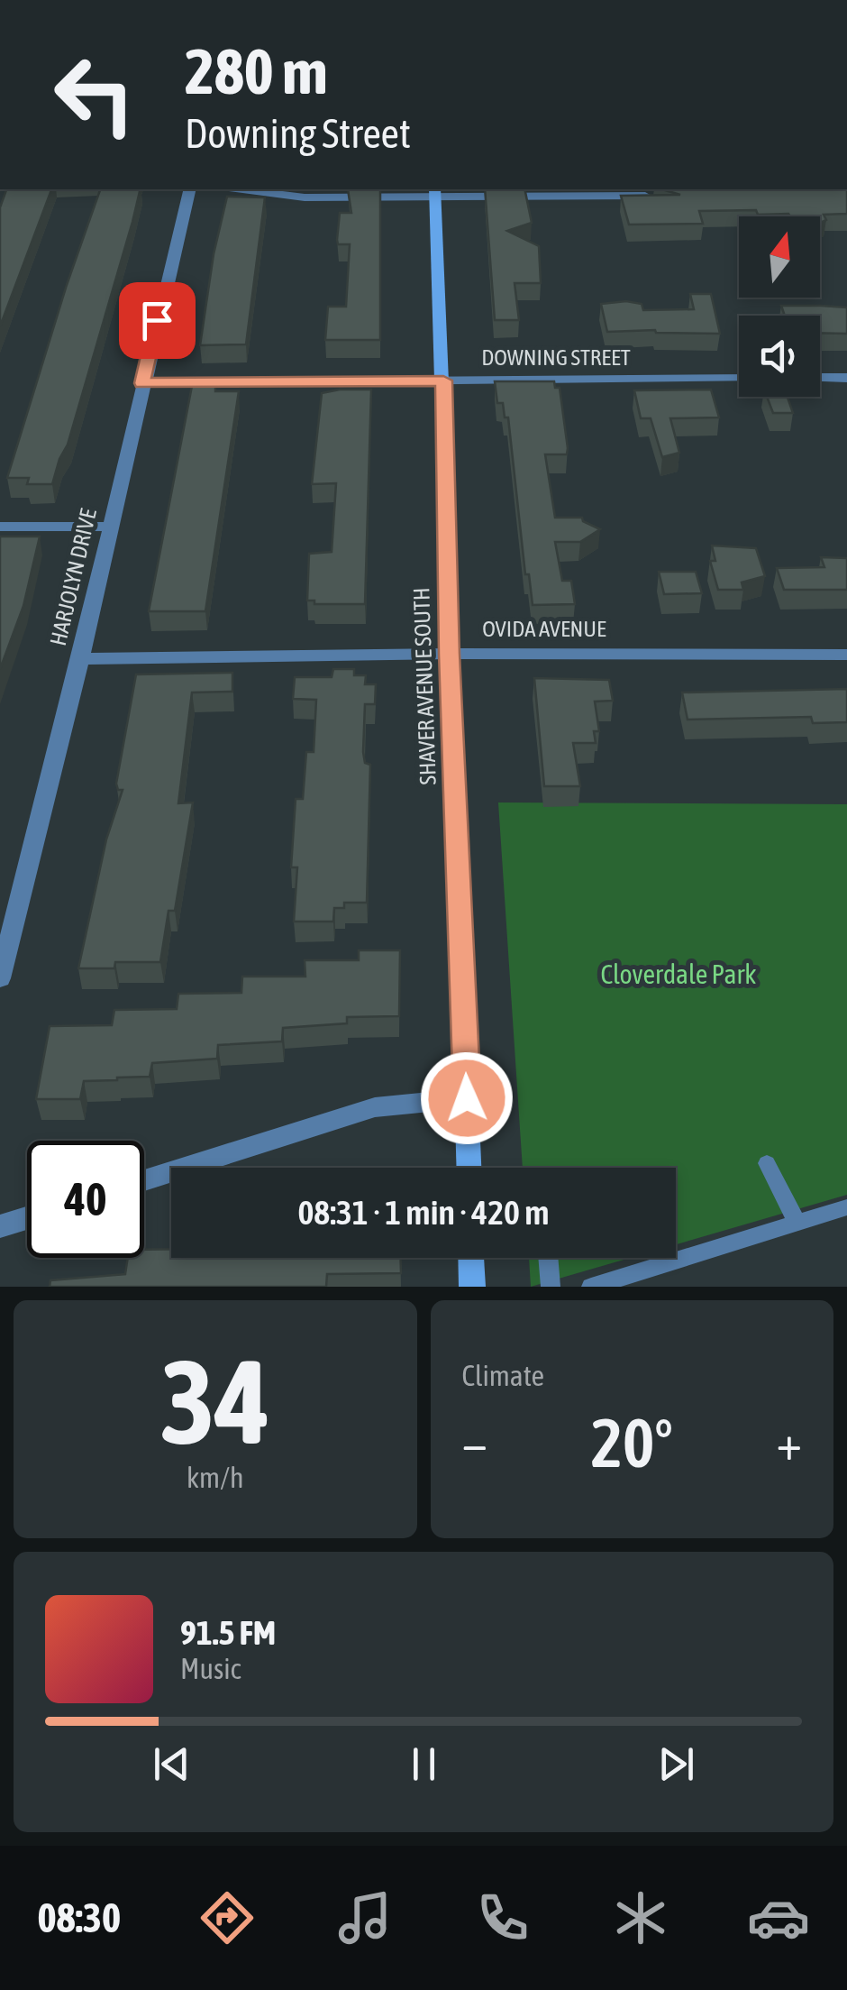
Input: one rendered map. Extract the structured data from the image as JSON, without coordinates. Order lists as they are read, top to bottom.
{
  "streets": {
    "street": [
      "DOWNING STREET",
      "HARJOLYN DRIVE",
      "OVIDA AVENUE",
      "SHAVER AVENUE SOUTH"
    ]
  },
  "crossings": [
    ["DOWNING STREET", "HARJOLYN DRIVE"],
    ["DOWNING STREET", "SHAVER AVENUE SOUTH"],
    ["HARJOLYN DRIVE", "OVIDA AVENUE"],
    ["OVIDA AVENUE", "SHAVER AVENUE SOUTH"]
  ],
  "parks": ["Cloverdale Park"],
  "north": "top",
  "page": {
    "turn": ["280 m", "Downing Street"],
    "limit": "40",
    "trip": "08:31 · 1 min · 420 m",
    "tile": [
      ["34", "km/h"],
      "Climate"
    ],
    "heat": ["−", "20°", "+"],
    "song": ["91.5 FM", "Music"],
    "tabs": "08:30"
  }
}
